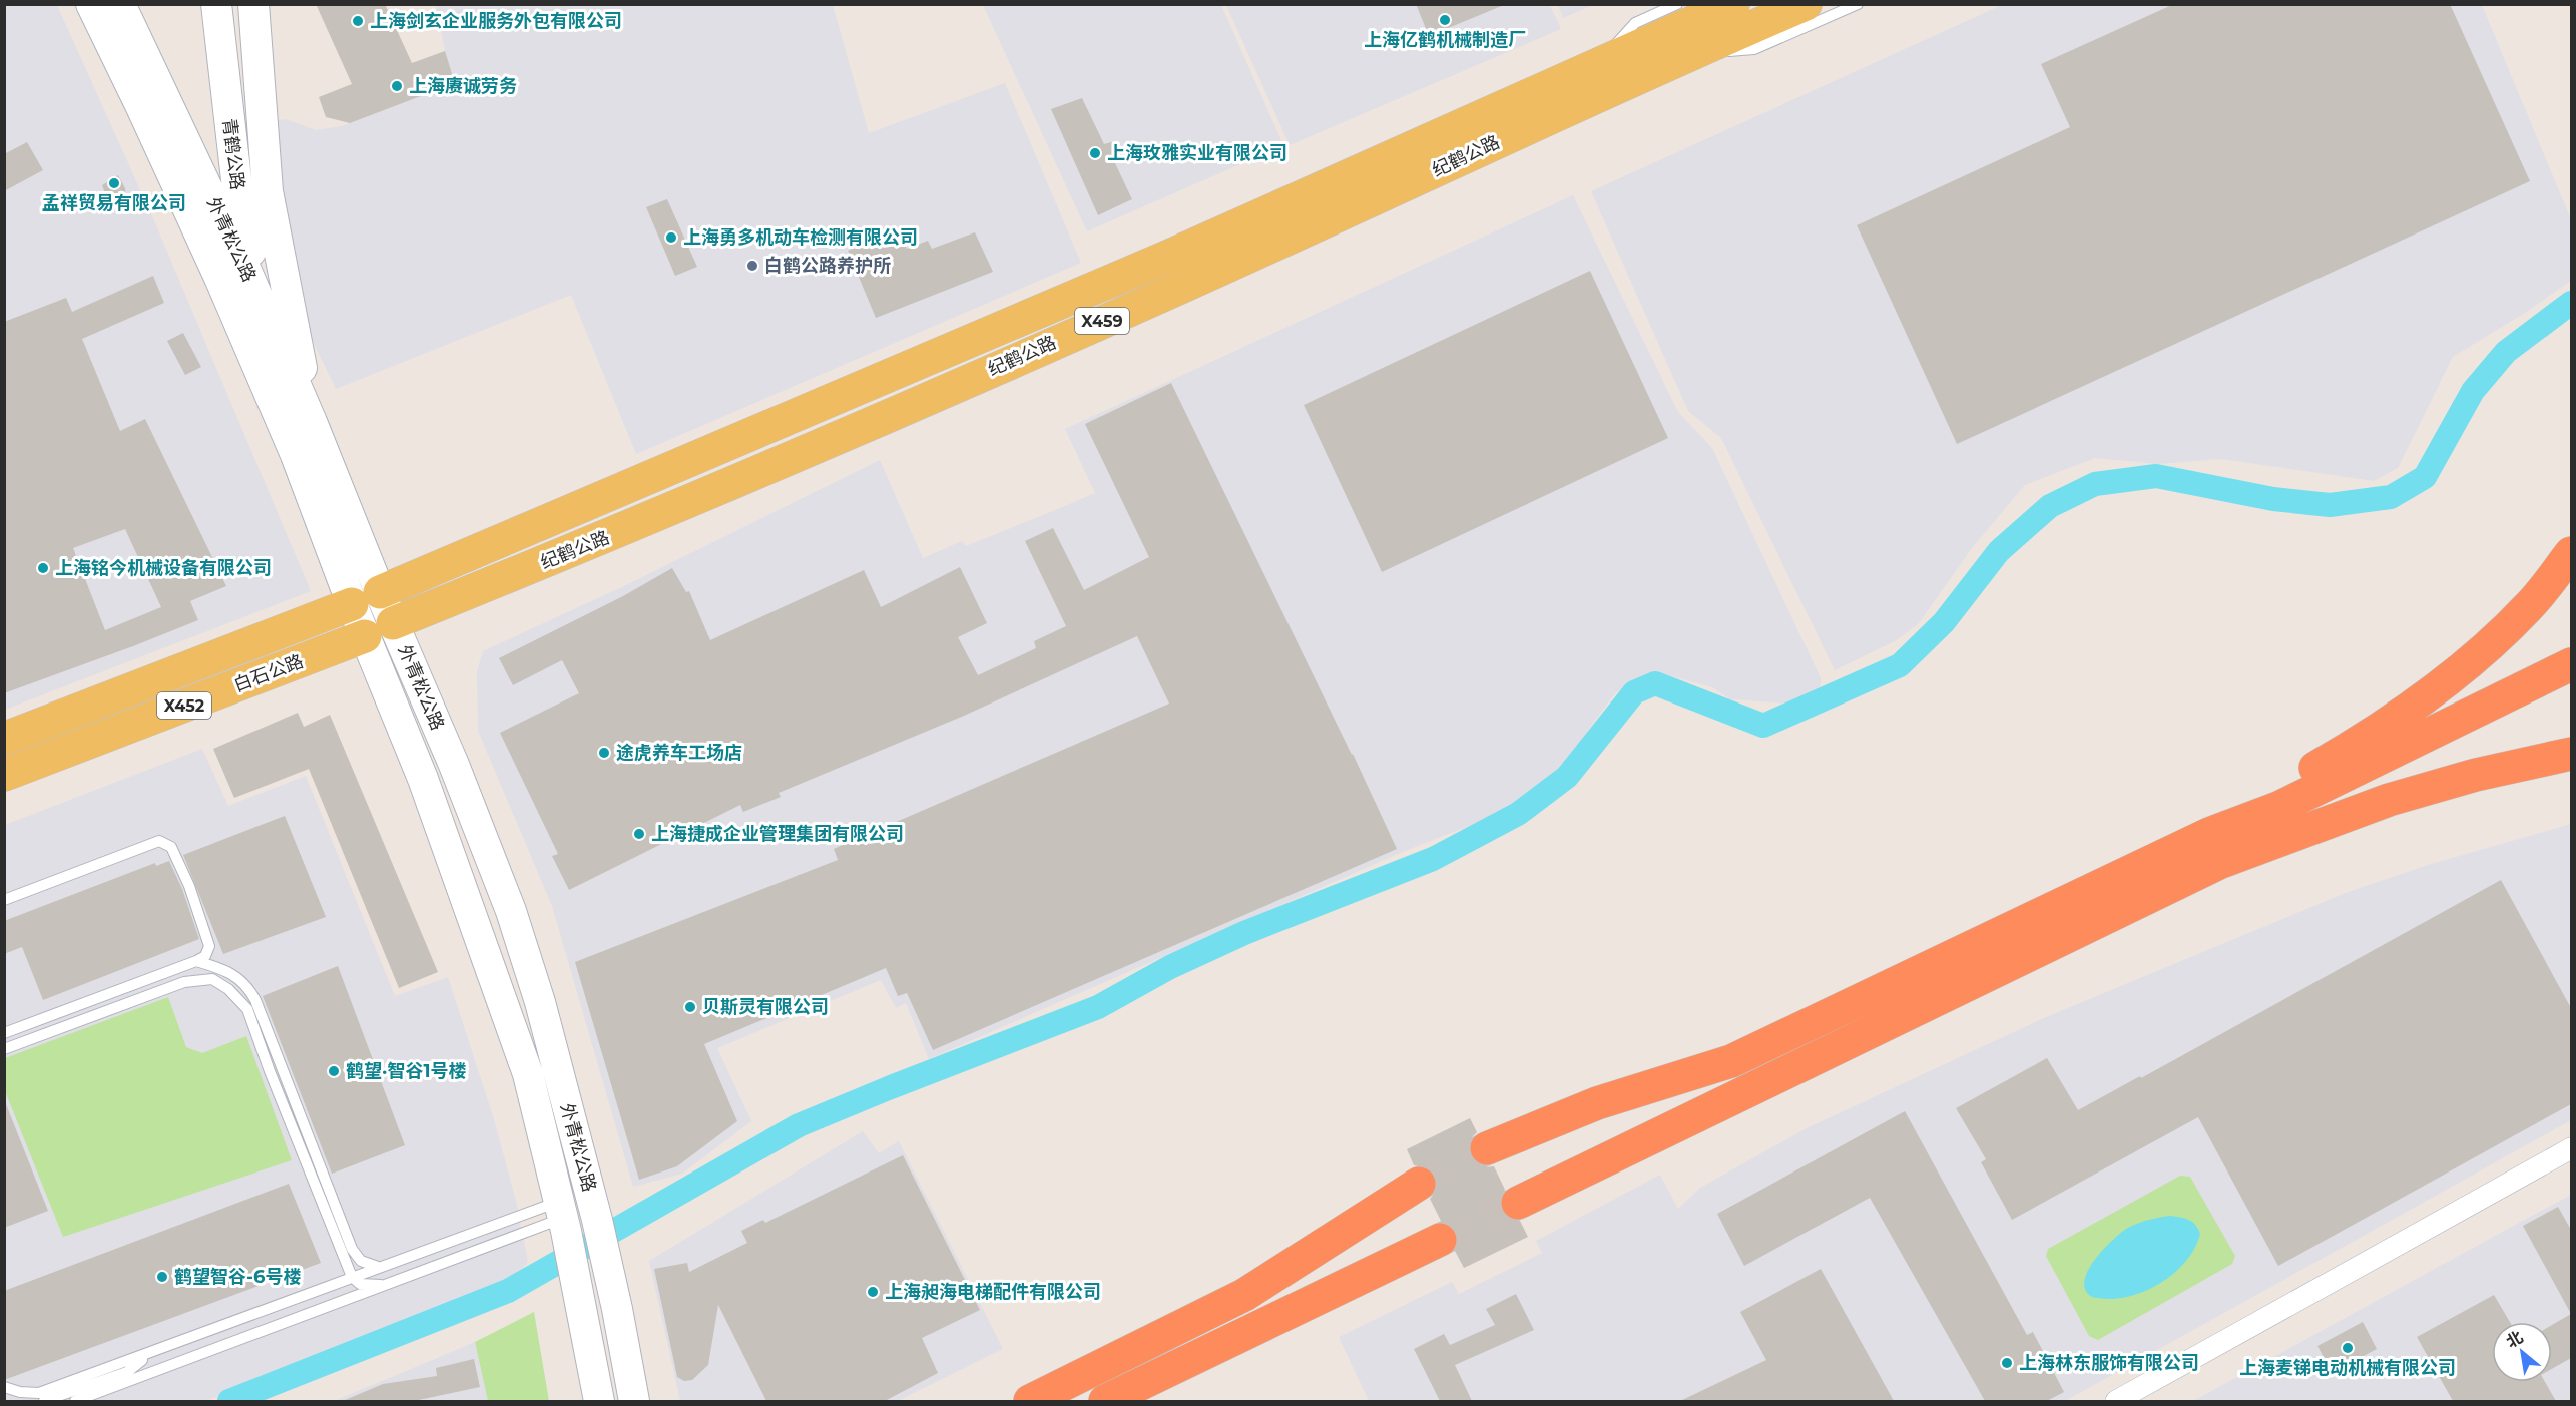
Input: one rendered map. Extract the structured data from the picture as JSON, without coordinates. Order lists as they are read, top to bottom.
{
  "streets": {
    "main road": [
      "青鹤公路",
      "纪鹤公路",
      "外青松公路",
      "X459",
      "白石公路",
      "X452"
    ]
  },
  "crossings": [
    ["青鹤公路", "外青松公路"],
    ["纪鹤公路", "外青松公路"],
    ["纪鹤公路", "白石公路"],
    ["外青松公路", "白石公路"]
  ],
  "places": [
    "上海亿鹤机械制造厂",
    "上海剑玄企业服务外包有限公司",
    "上海赓诚劳务",
    "上海玫雅实业有限公司",
    "孟祥贸易有限公司",
    "上海勇多机动车检测有限公司",
    "白鹤公路养护所",
    "上海铭今机械设备有限公司",
    "途虎养车工场店",
    "上海捷成企业管理集团有限公司",
    "贝斯灵有限公司",
    "鹤望·智谷1号楼",
    "鹤望智谷-6号楼",
    "上海昶海电梯配件有限公司",
    "上海麦锑电动机械有限公司",
    "上海林东服饰有限公司"
  ],
  "north": "top left"
}
